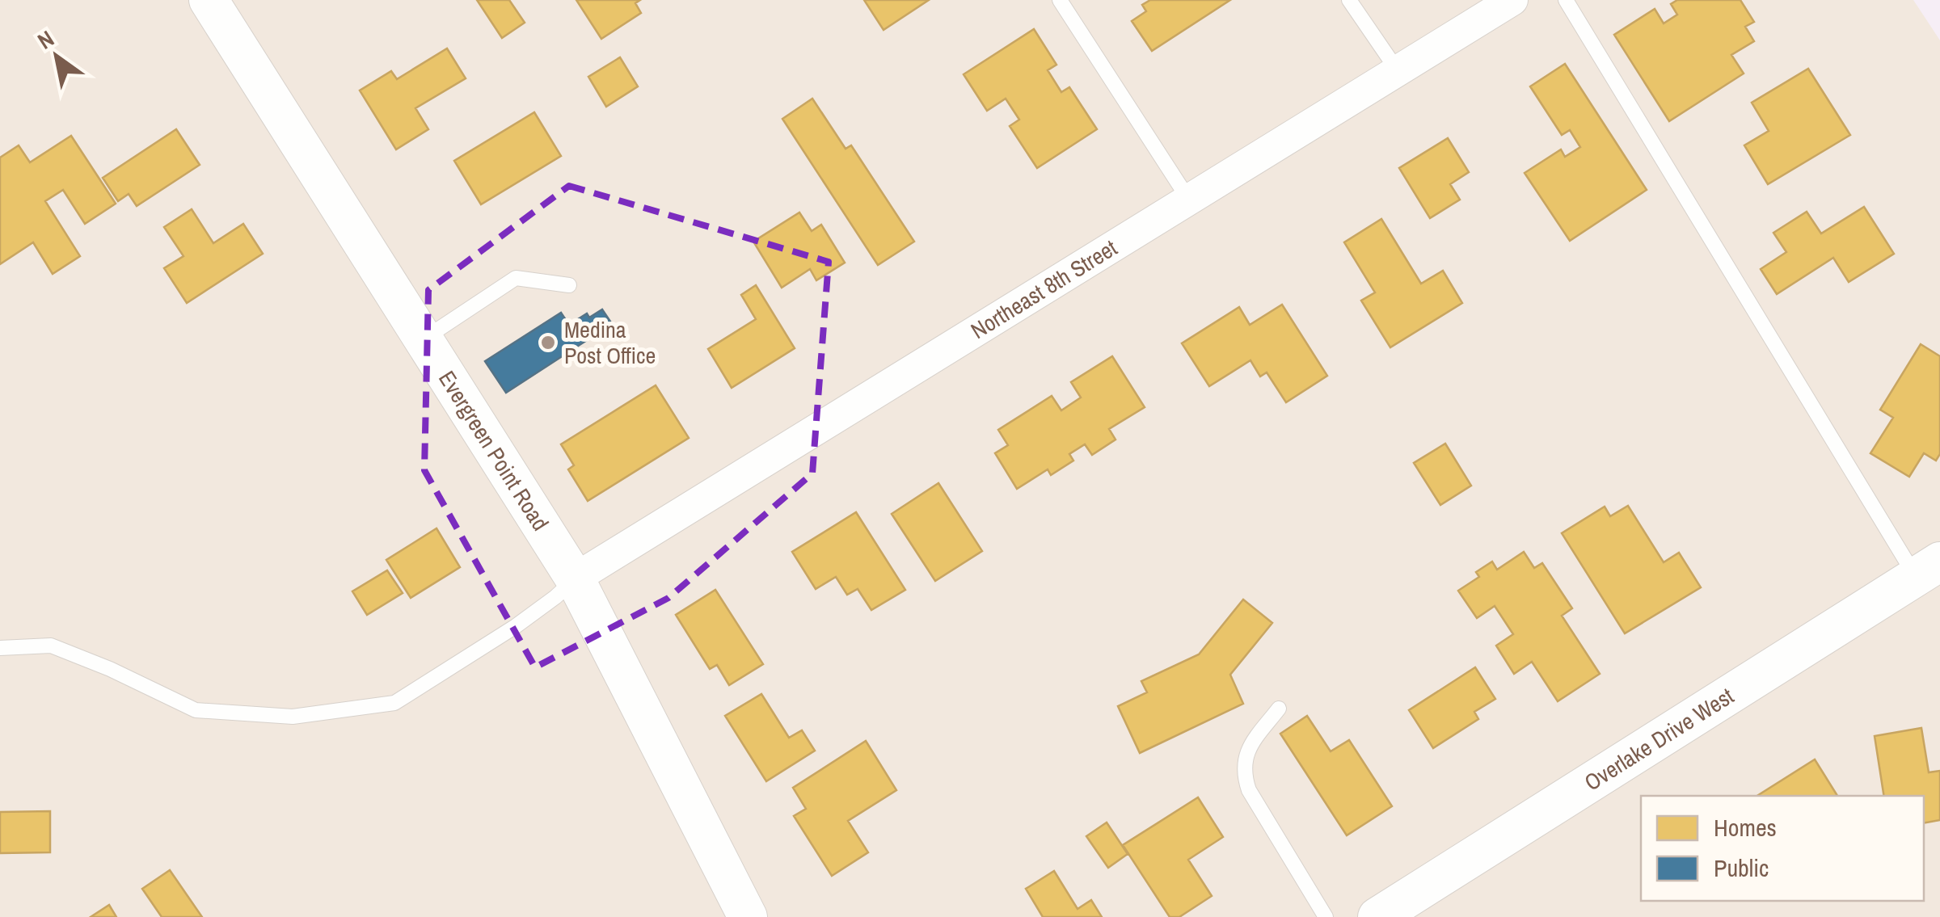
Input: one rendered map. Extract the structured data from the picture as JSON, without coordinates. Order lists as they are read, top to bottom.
{
  "streets": {
    "street": ["Northeast 8th Street", "Evergreen Point Road", "Overlake Drive West"]
  },
  "crossings": [
    ["Northeast 8th Street", "Evergreen Point Road"]
  ],
  "places": ["Medina Post Office"],
  "legend": ["Homes", "Public"],
  "north": "top left"
}
